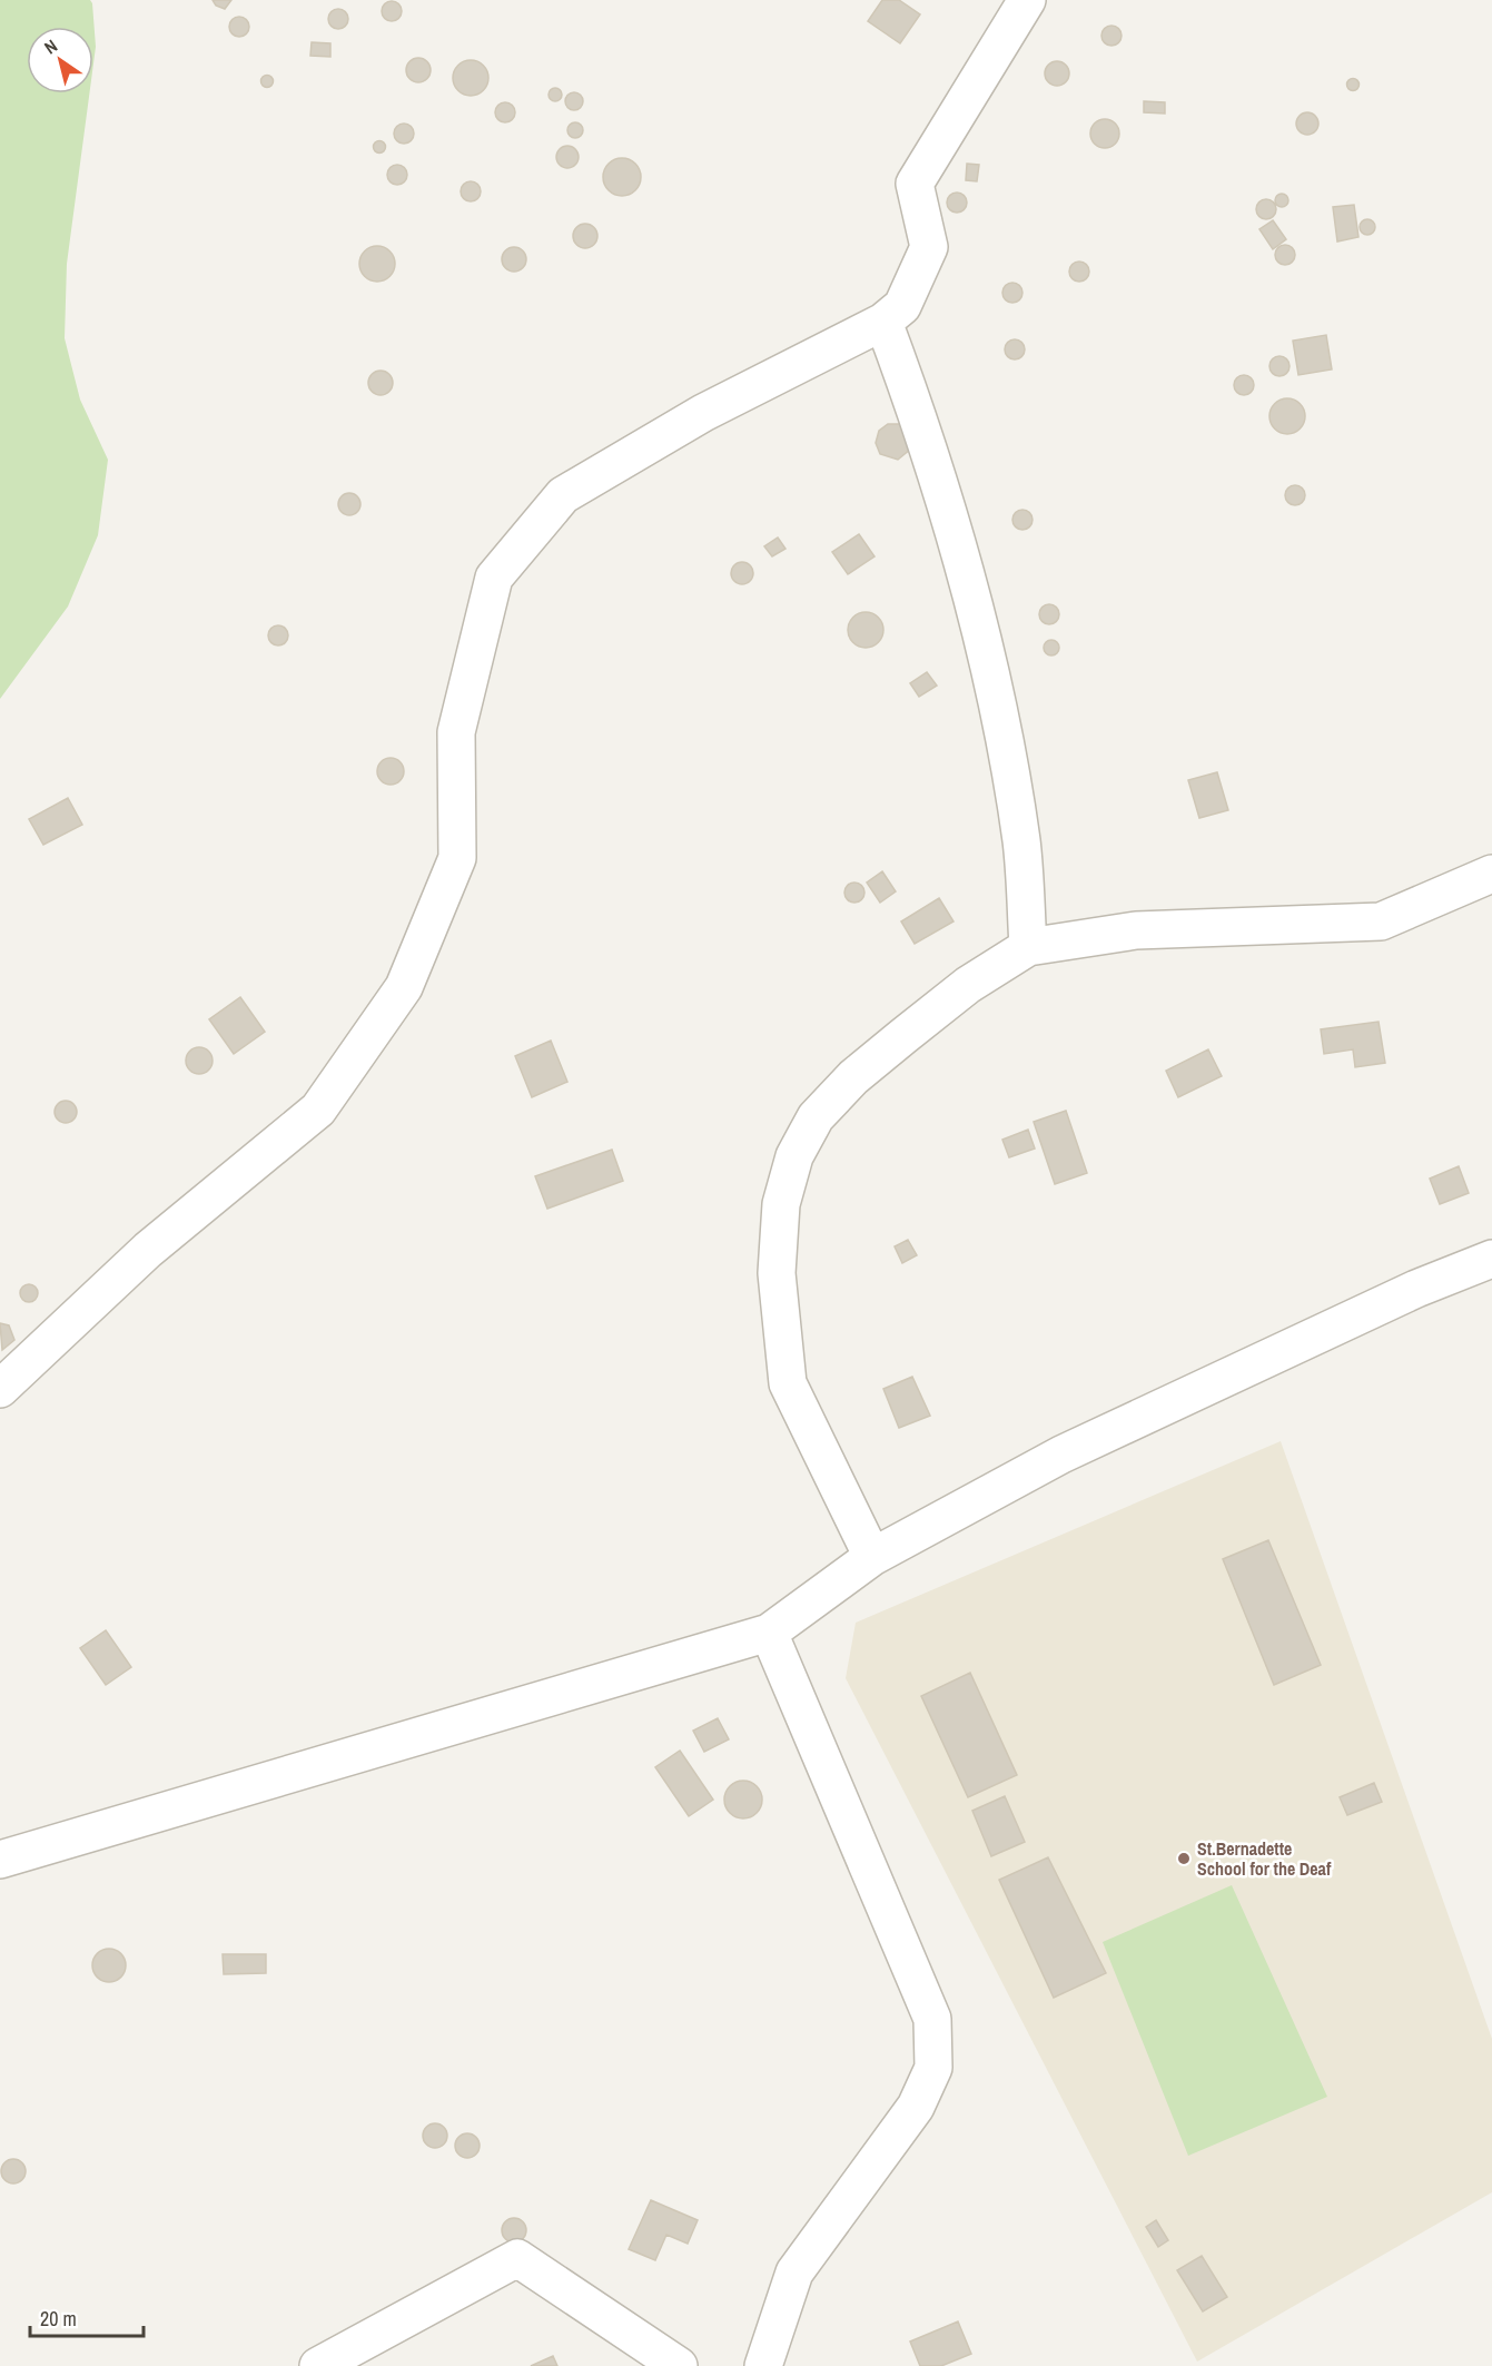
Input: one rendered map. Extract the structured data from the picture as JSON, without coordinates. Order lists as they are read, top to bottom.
{
  "places": ["St.Bernadette School for the Deaf"],
  "scale_bar": "20 m",
  "north": "top left"
}
